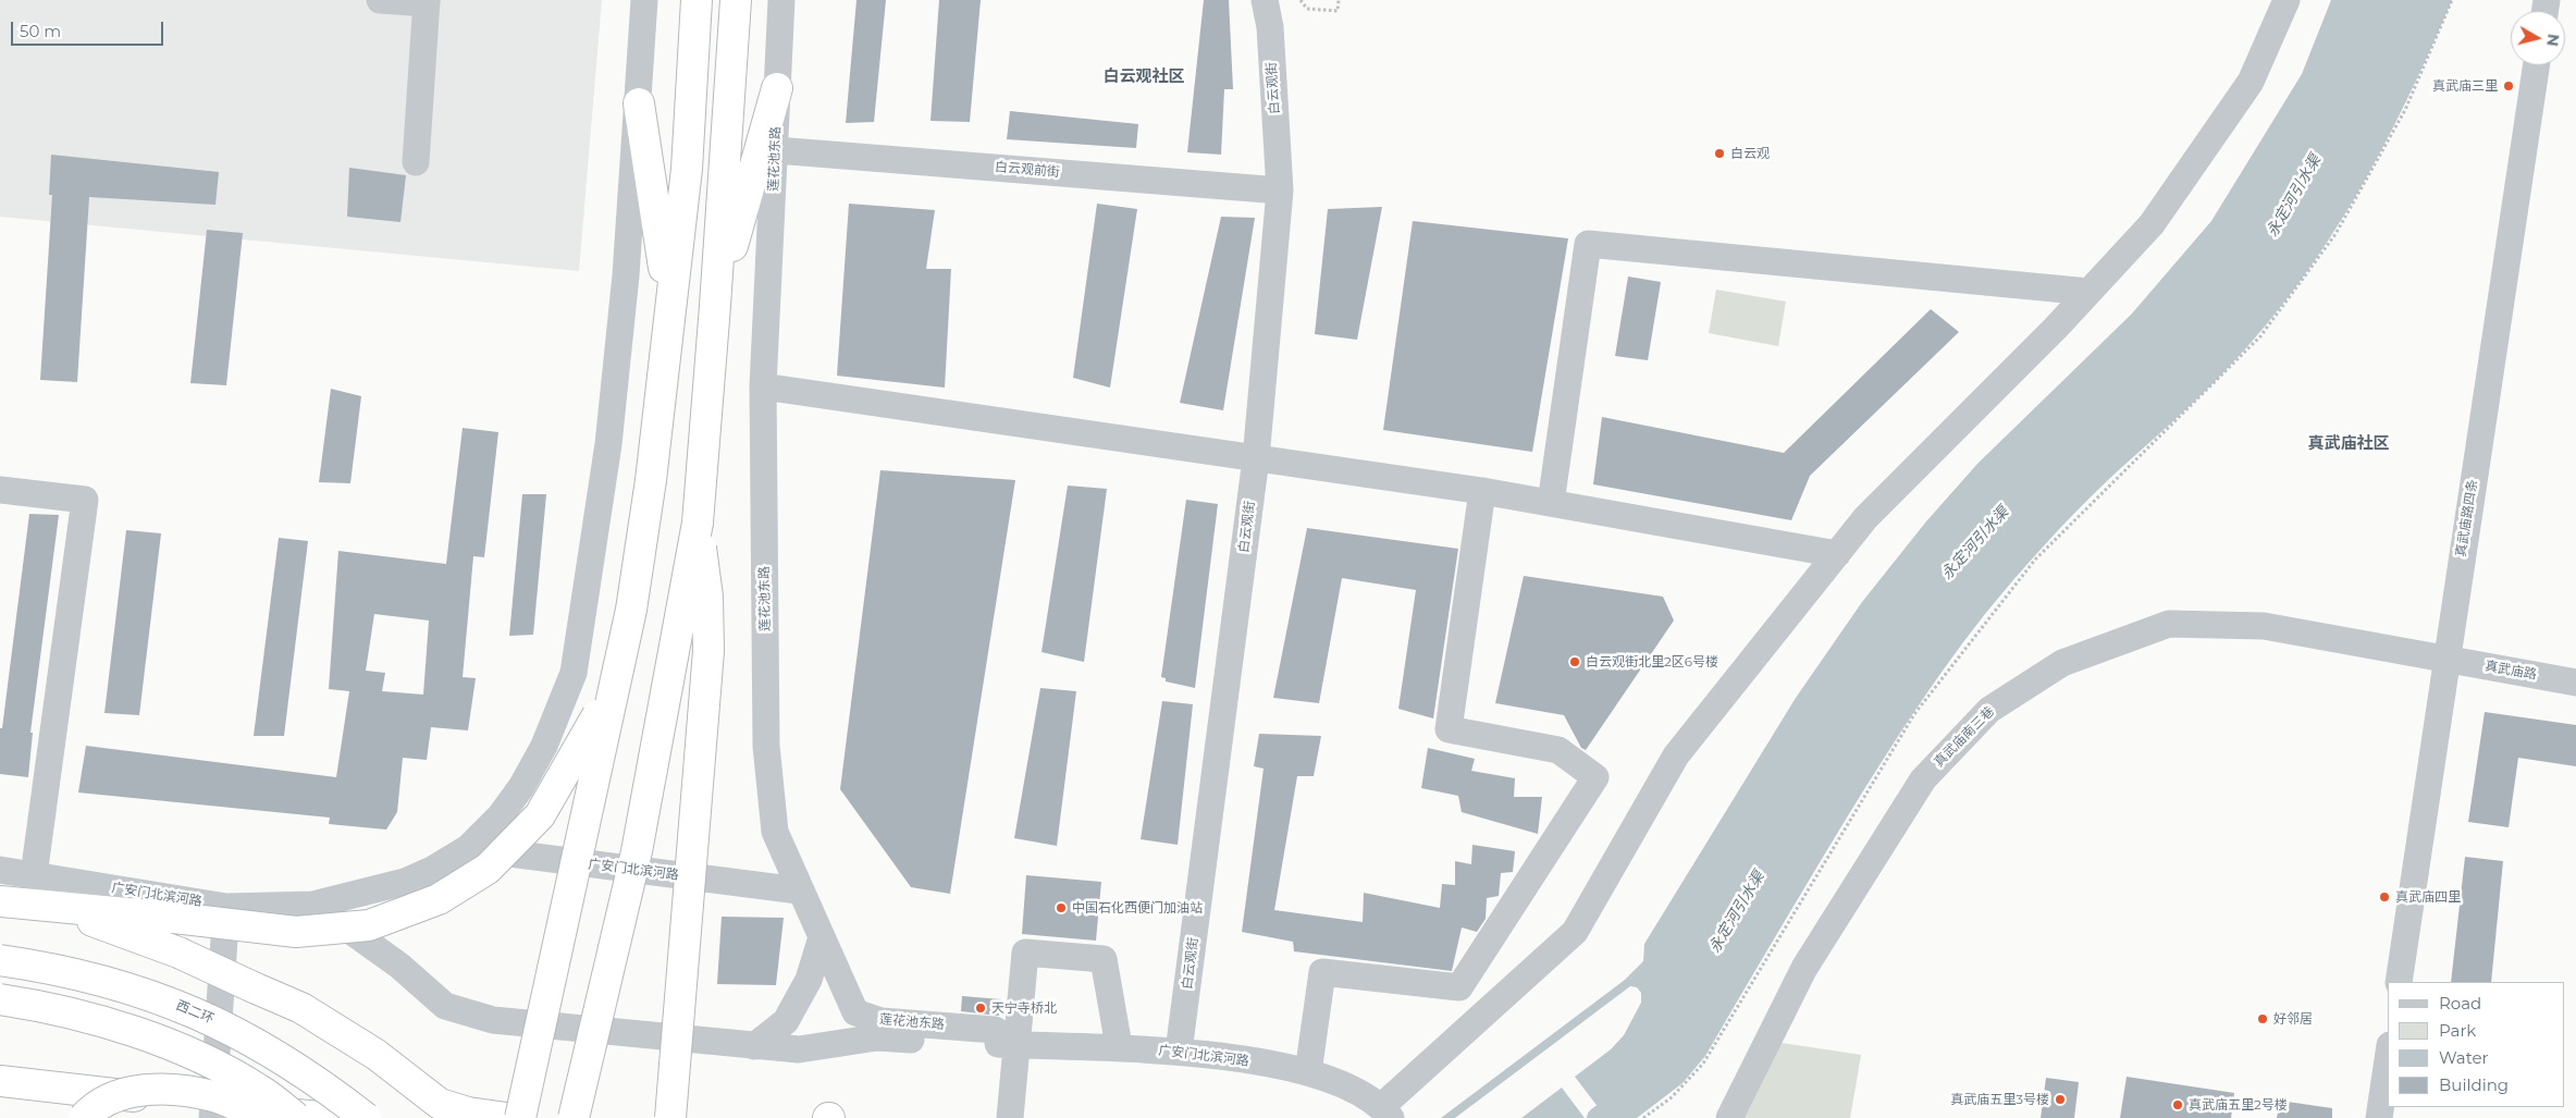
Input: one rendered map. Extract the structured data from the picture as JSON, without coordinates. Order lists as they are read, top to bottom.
{
  "streets": {
    "highway": ["西二环"],
    "street": [
      "白云观街",
      "莲花池东路",
      "白云观前街",
      "真武庙路四条",
      "真武庙路",
      "真武庙南三巷",
      "广安门北滨河路"
    ]
  },
  "crossings": [
    ["白云观街", "白云观前街"],
    ["白云观街", "广安门北滨河路"],
    ["莲花池东路", "白云观前街"],
    ["莲花池东路", "广安门北滨河路"],
    ["真武庙路四条", "真武庙路"],
    ["真武庙路四条", "真武庙南三巷"],
    ["真武庙路", "真武庙南三巷"]
  ],
  "districts": ["白云观社区", "真武庙社区"],
  "water": ["永定河引水渠"],
  "places": [
    "真武庙三里",
    "白云观",
    "白云观街北里2区6号楼",
    "真武庙四里",
    "中国石化西便门加油站",
    "天宁寺桥北",
    "好邻居",
    "真武庙五里3号楼",
    "真武庙五里2号楼"
  ],
  "legend": [
    "Road",
    "Park",
    "Water",
    "Building"
  ],
  "scale_bar": "50 m",
  "north": "right"
}
